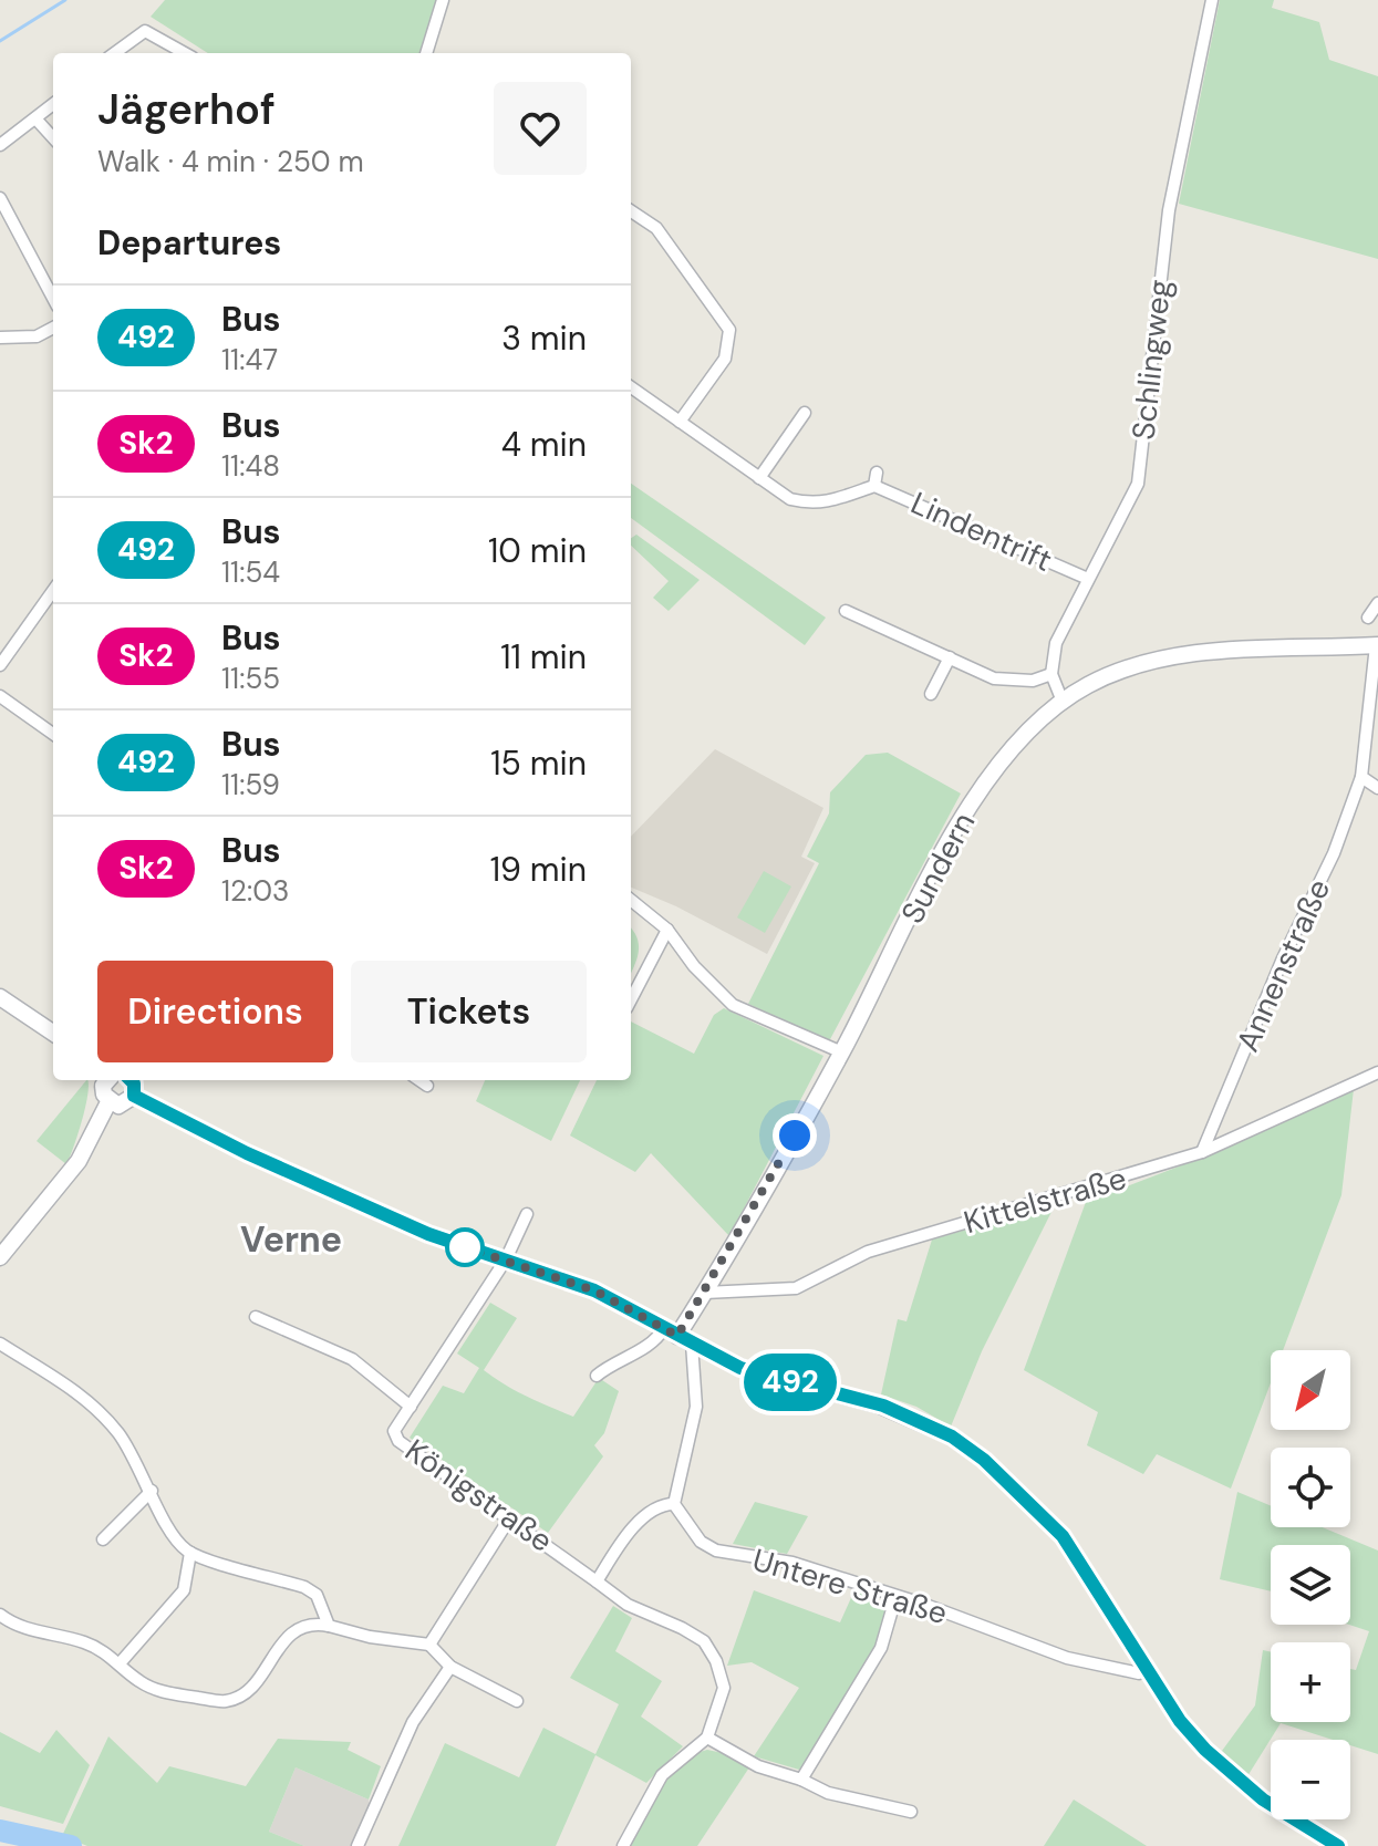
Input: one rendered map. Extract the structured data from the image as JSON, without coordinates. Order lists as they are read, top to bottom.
{
  "streets": {
    "main road": ["Sundern"],
    "street": [
      "Schlingweg",
      "Lindentrift",
      "Annenstraße",
      "Kittelstraße",
      "Königstraße",
      "Untere Straße"
    ]
  },
  "crossings": [
    ["Schlingweg", "Lindentrift"],
    ["Sundern", "Annenstraße"],
    ["Sundern", "Kittelstraße"],
    ["Annenstraße", "Kittelstraße"]
  ],
  "districts": ["Verne"],
  "lines": ["bus line 492"],
  "north": "bottom left",
  "page": {
    "on_map": "492",
    "heading": [
      ["Jägerhof", "Walk · 4 min · 250 m"],
      "Departures"
    ],
    "list": [
      {
        "mark": "492",
        "name": "Bus",
        "note": "11:47",
        "value": "3 min"
      },
      {
        "mark": "Sk2",
        "name": "Bus",
        "note": "11:48",
        "value": "4 min"
      },
      {
        "mark": "492",
        "name": "Bus",
        "note": "11:54",
        "value": "10 min"
      },
      {
        "mark": "Sk2",
        "name": "Bus",
        "note": "11:55",
        "value": "11 min"
      },
      {
        "mark": "492",
        "name": "Bus",
        "note": "11:59",
        "value": "15 min"
      },
      {
        "mark": "Sk2",
        "name": "Bus",
        "note": "12:03",
        "value": "19 min"
      }
    ],
    "buttons": ["Directions", "Tickets"],
    "map_buttons": ["+", "−"]
  }
}
